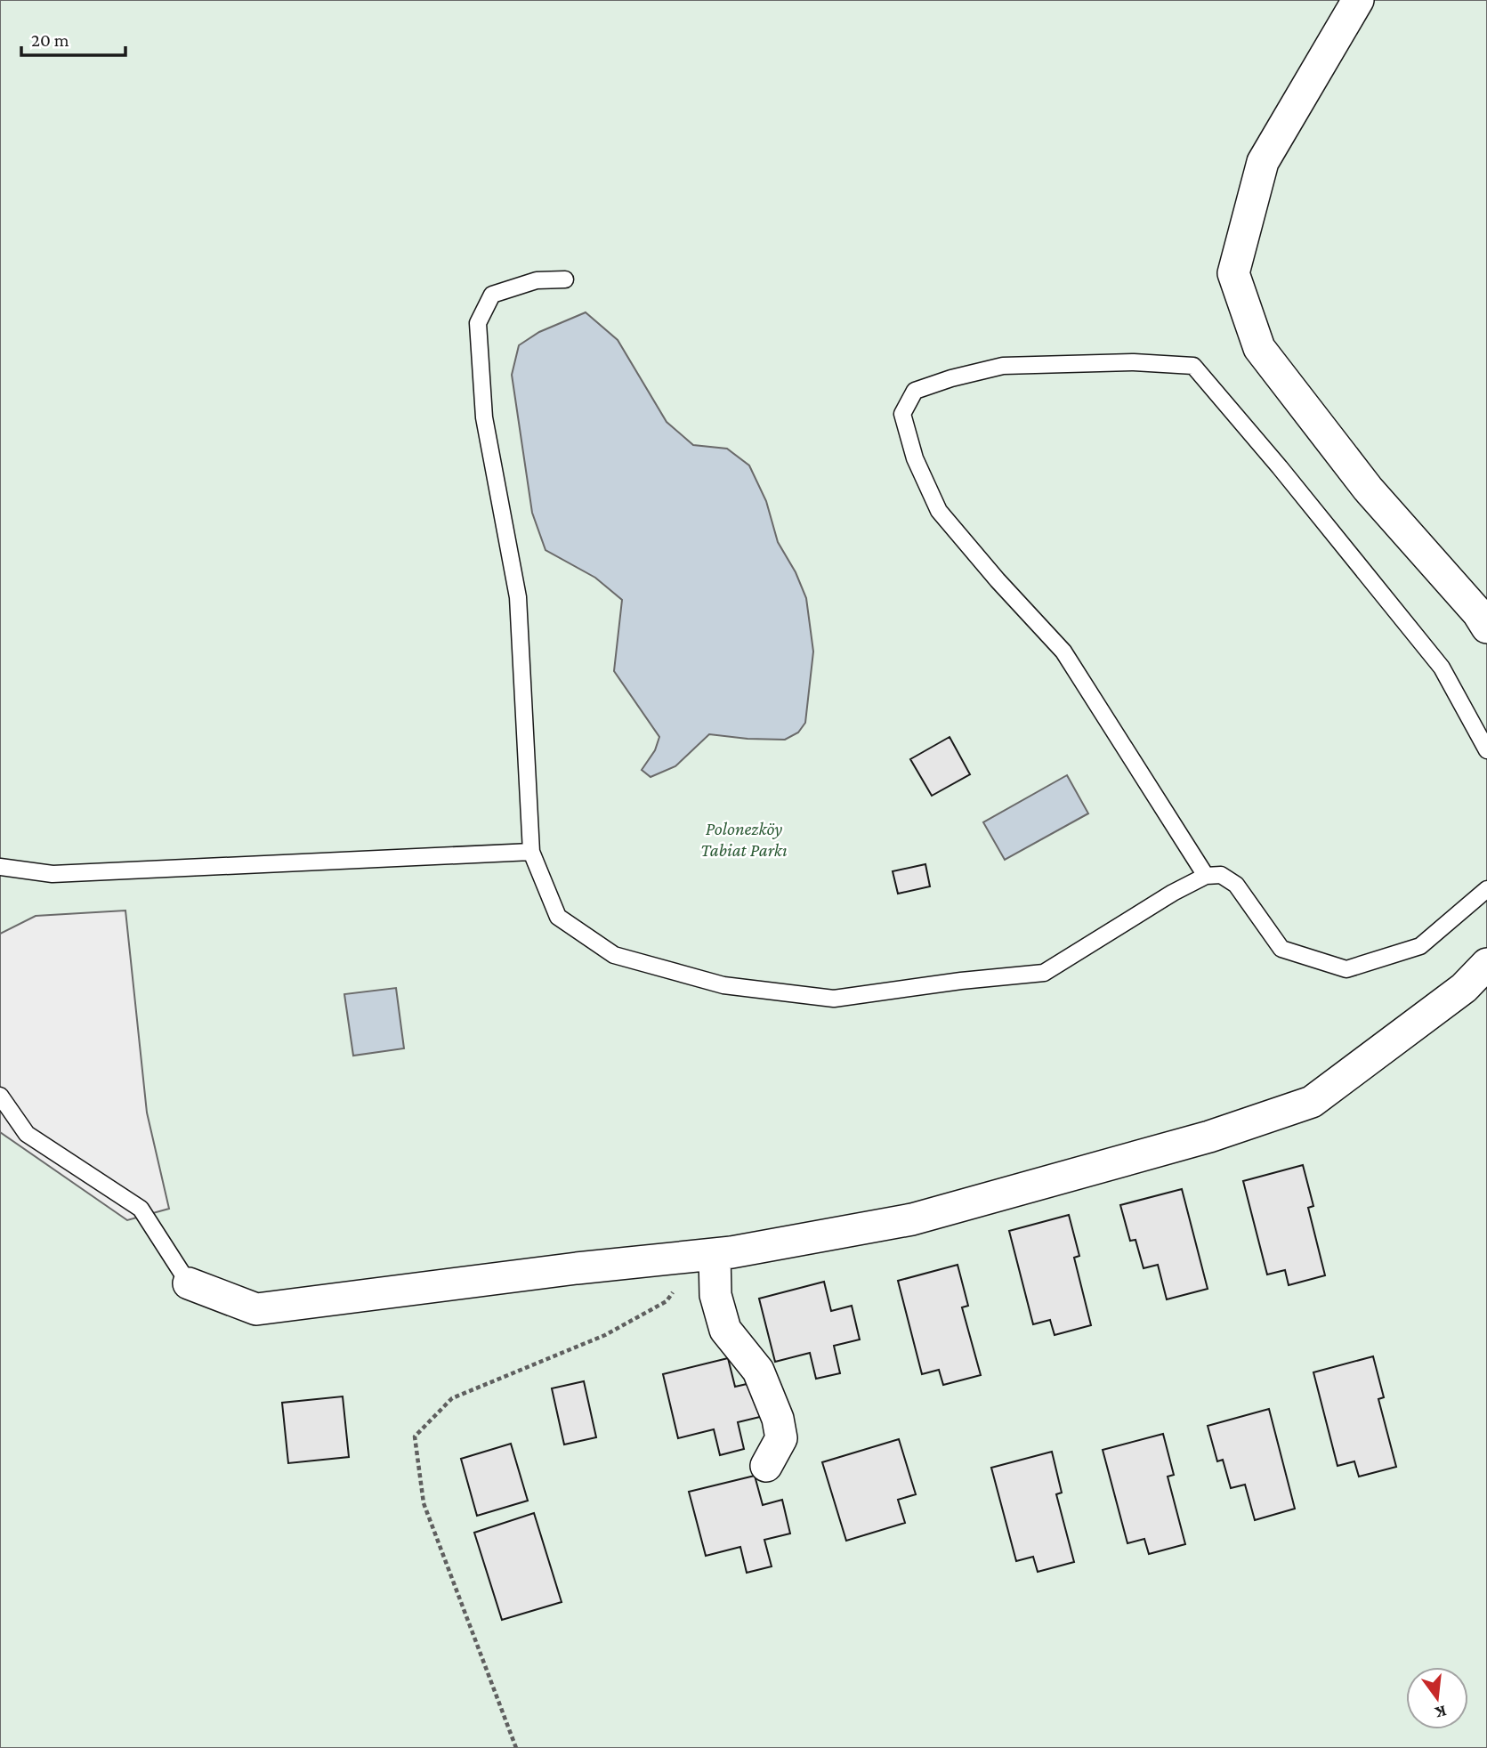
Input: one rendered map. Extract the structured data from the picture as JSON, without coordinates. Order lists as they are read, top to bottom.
{
  "parks": ["Polonezköy Tabiat Parkı"],
  "scale_bar": "20 m",
  "north": "bottom"
}
